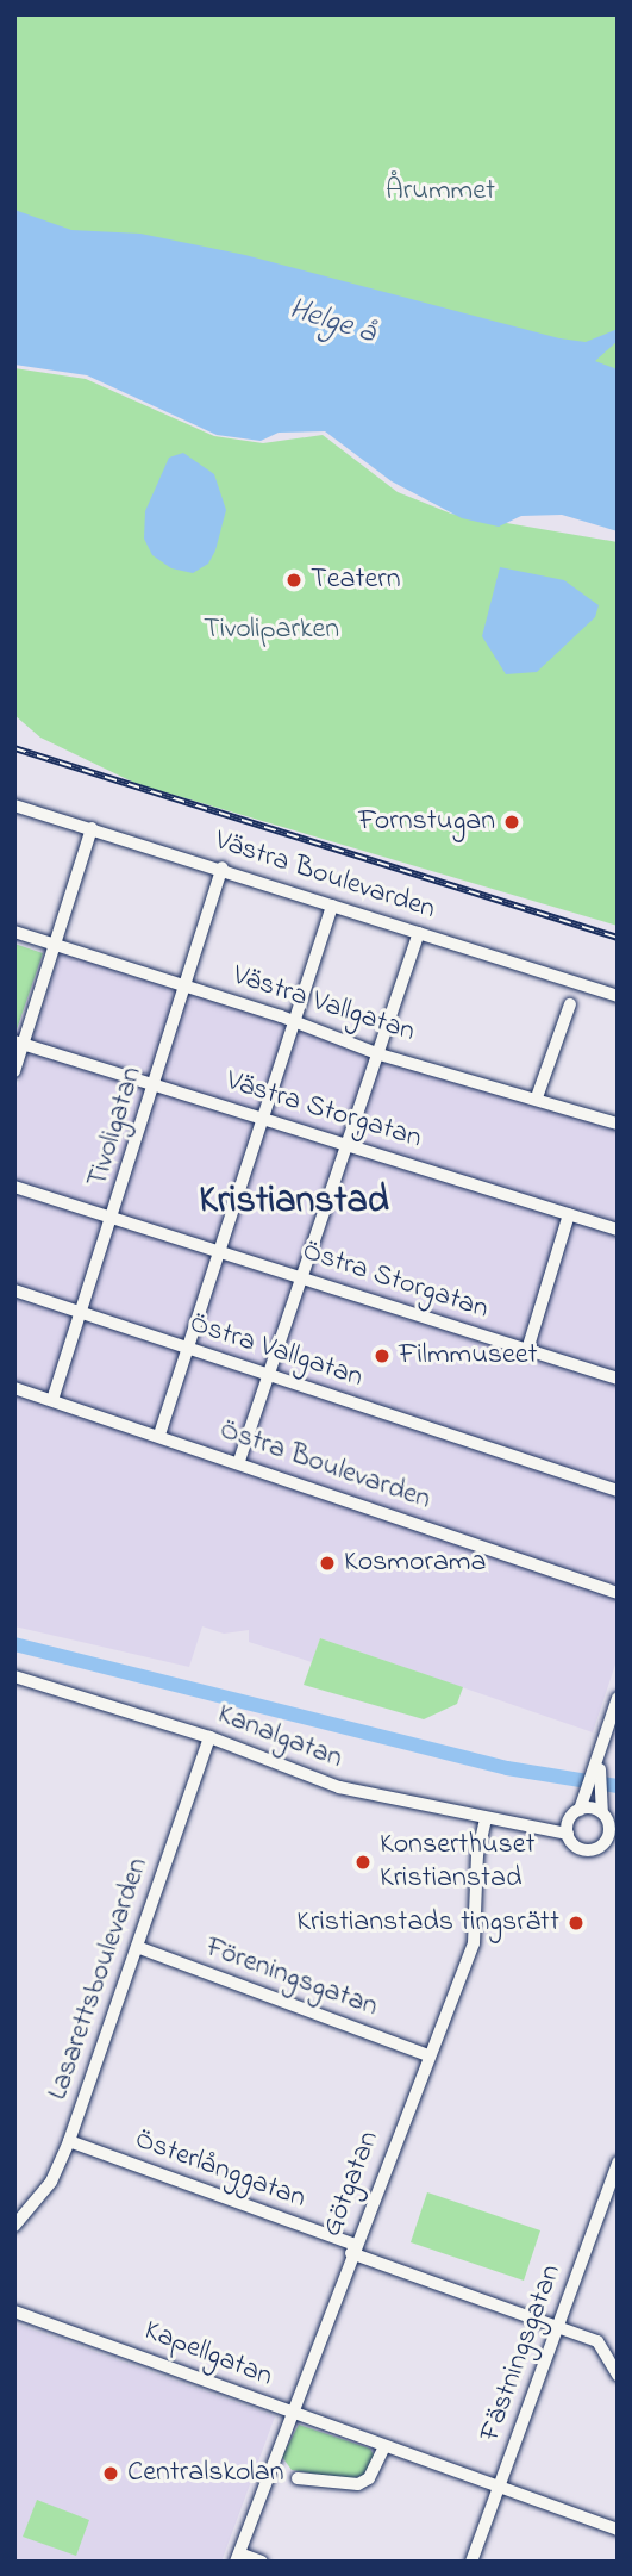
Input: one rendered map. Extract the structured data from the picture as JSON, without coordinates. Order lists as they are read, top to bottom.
{
  "streets": {
    "street": [
      "Västra Boulevarden",
      "Västra Vallgatan",
      "Västra Storgatan",
      "Tivoligatan",
      "Östra Storgatan",
      "Östra Vallgatan",
      "Östra Boulevarden",
      "Kanalgatan",
      "Föreningsgatan",
      "Lasarettsboulevarden",
      "Österlånggatan",
      "Götgatan",
      "Fästningsgatan",
      "Kapellgatan"
    ]
  },
  "crossings": [
    ["Västra Boulevarden", "Tivoligatan"],
    ["Västra Vallgatan", "Tivoligatan"],
    ["Västra Storgatan", "Tivoligatan"],
    ["Tivoligatan", "Östra Storgatan"],
    ["Tivoligatan", "Östra Vallgatan"],
    ["Tivoligatan", "Östra Boulevarden"],
    ["Kanalgatan", "Lasarettsboulevarden"],
    ["Kanalgatan", "Götgatan"],
    ["Föreningsgatan", "Lasarettsboulevarden"],
    ["Föreningsgatan", "Götgatan"],
    ["Lasarettsboulevarden", "Österlånggatan"],
    ["Österlånggatan", "Götgatan"],
    ["Österlånggatan", "Fästningsgatan"],
    ["Götgatan", "Kapellgatan"],
    ["Fästningsgatan", "Kapellgatan"]
  ],
  "districts": ["Kristianstad"],
  "water": ["Helge å"],
  "parks": ["Årummet", "Tivoliparken"],
  "places": [
    "Teatern",
    "Fornstugan",
    "Filmmuseet",
    "Kosmorama",
    "Konserthuset Kristianstad",
    "Kristianstads tingsrätt",
    "Centralskolan"
  ]
}
